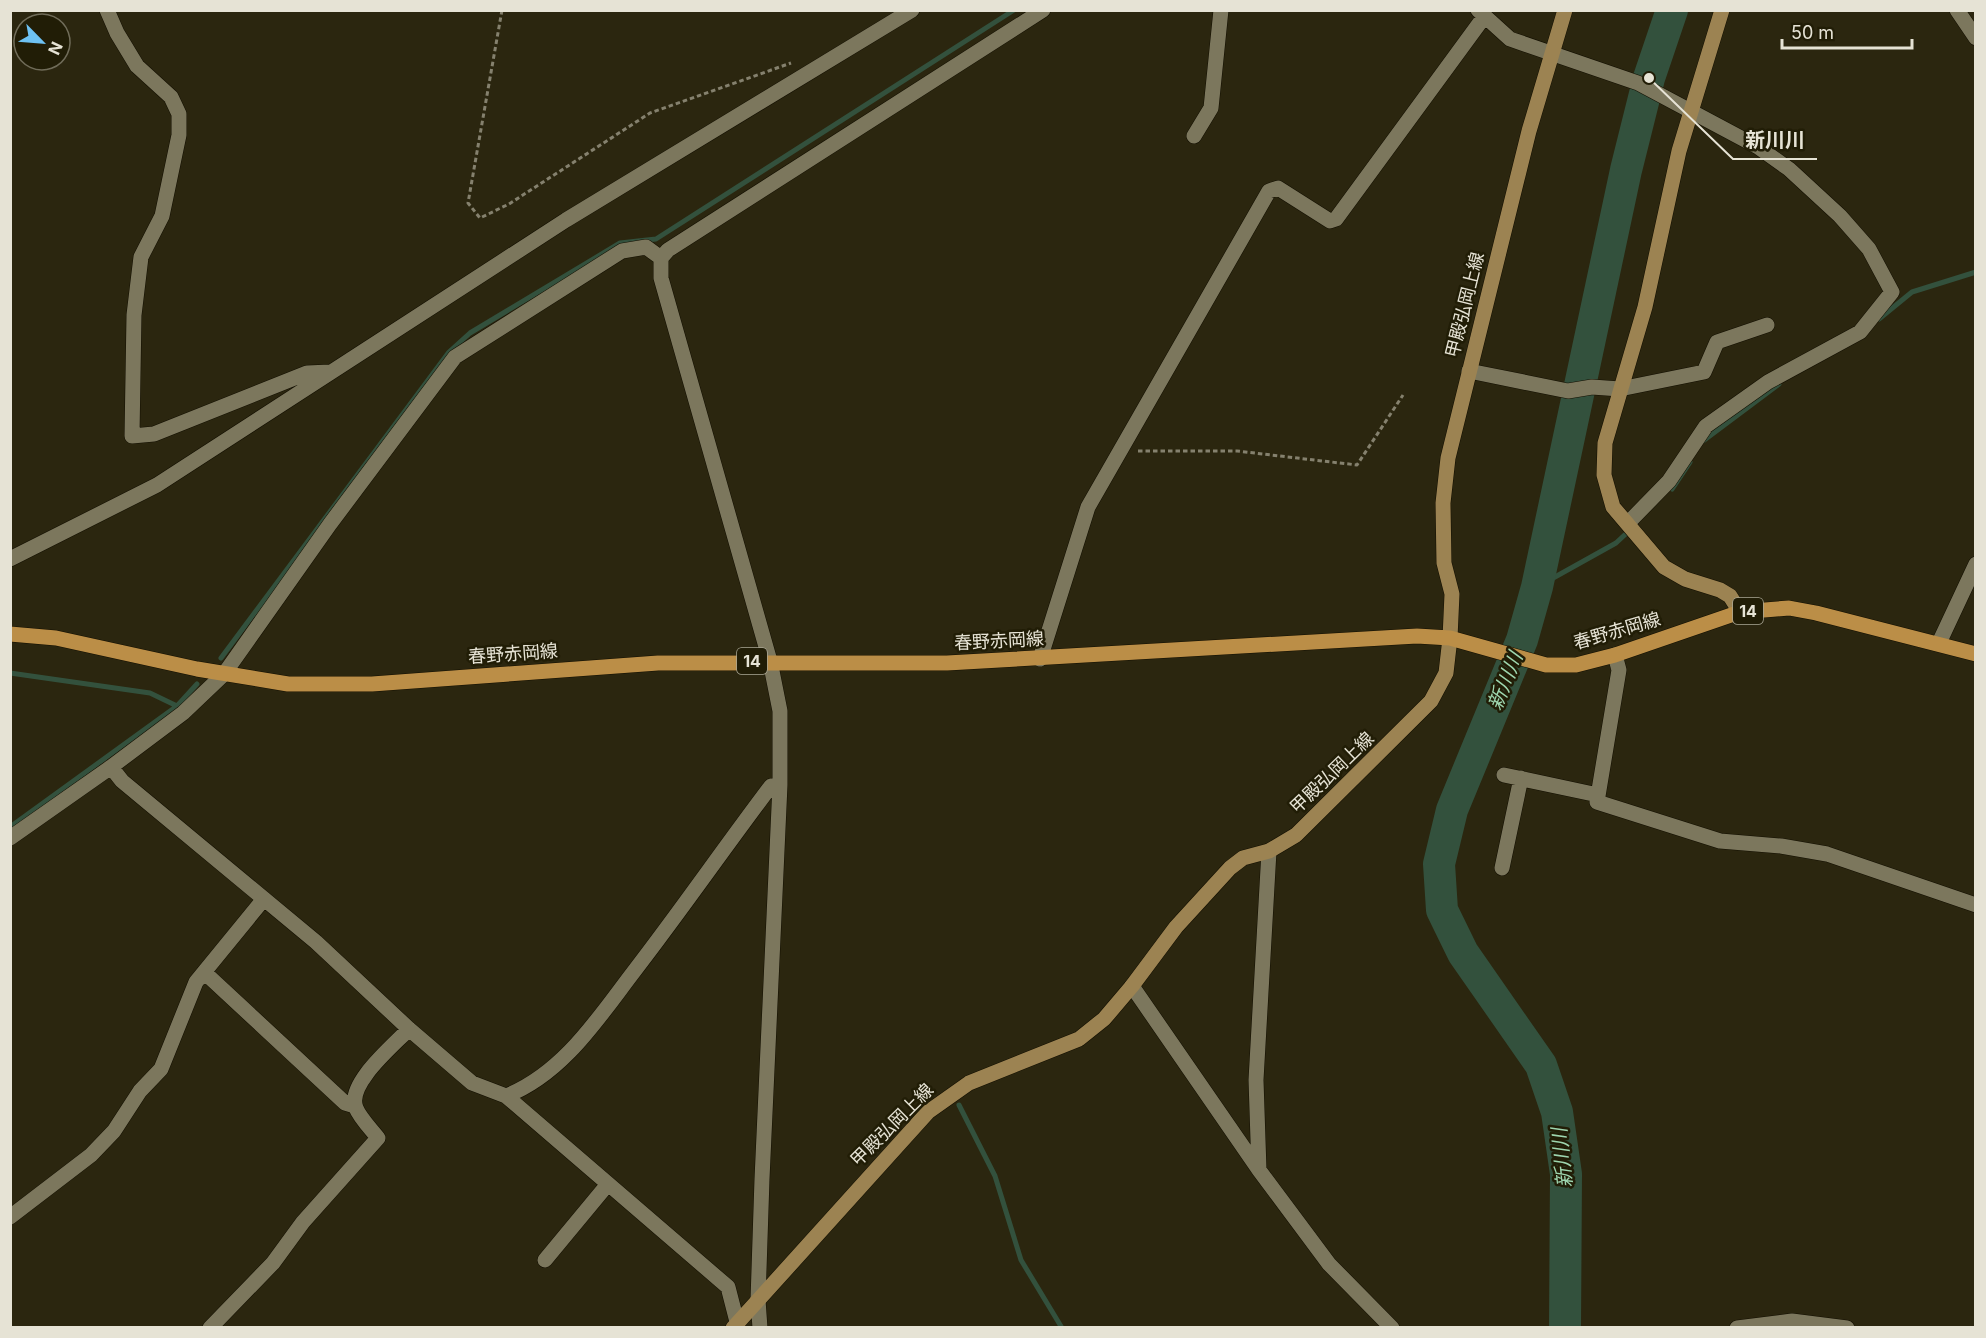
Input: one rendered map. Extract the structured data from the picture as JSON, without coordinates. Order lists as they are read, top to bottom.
{
  "streets": {
    "main road": ["甲殿弘岡上線", "14", "春野赤岡線"]
  },
  "crossings": [
    ["甲殿弘岡上線", "春野赤岡線"]
  ],
  "water": ["新川川"],
  "places": ["新川川"],
  "scale_bar": "50 m",
  "north": "bottom right"
}
